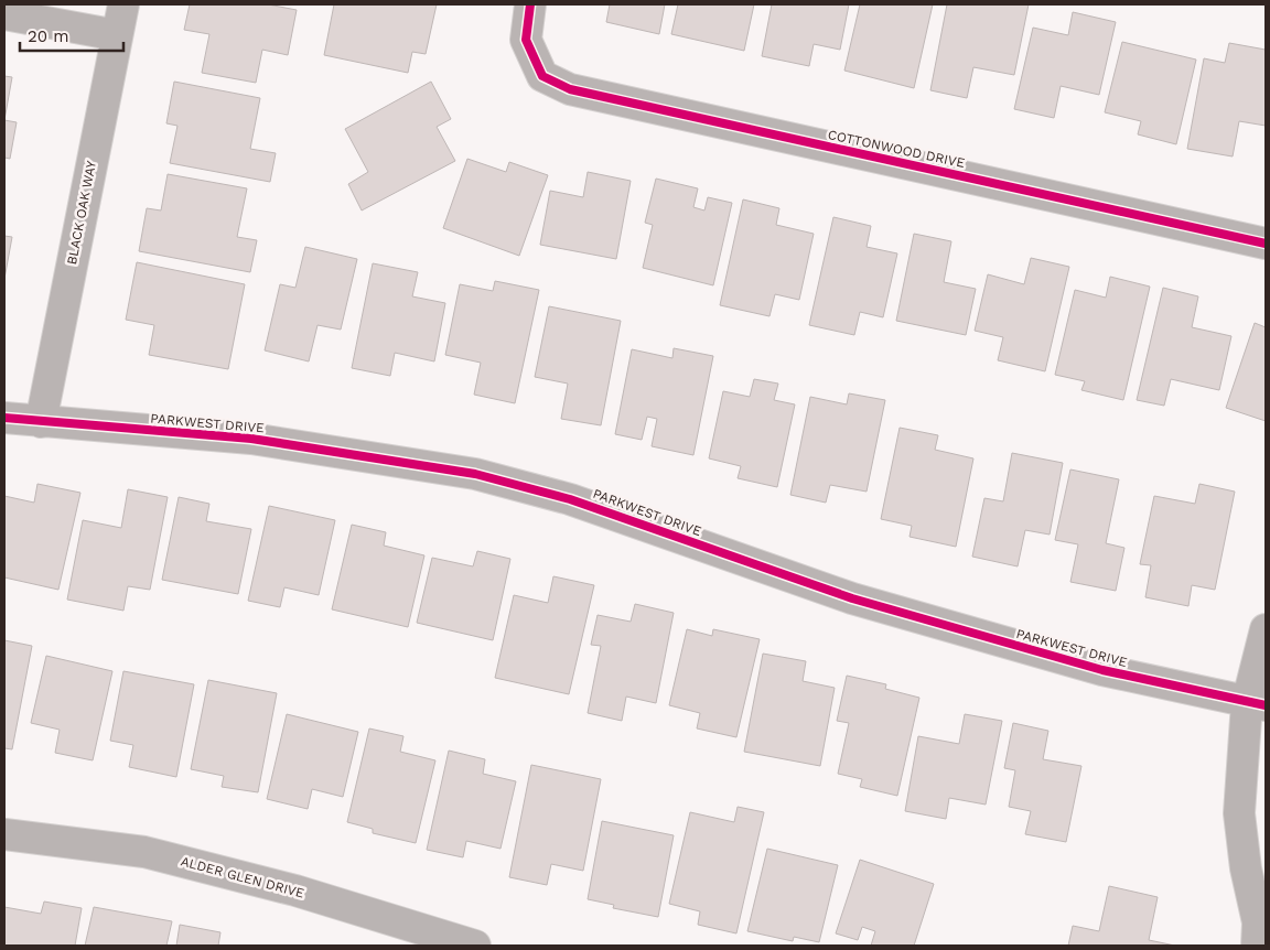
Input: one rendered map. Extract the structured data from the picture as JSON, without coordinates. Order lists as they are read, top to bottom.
{
  "streets": {
    "street": [
      "COTTONWOOD DRIVE",
      "BLACK OAK WAY",
      "PARKWEST DRIVE",
      "ALDER GLEN DRIVE"
    ]
  },
  "crossings": [
    ["BLACK OAK WAY", "PARKWEST DRIVE"]
  ],
  "scale_bar": "20 m"
}
